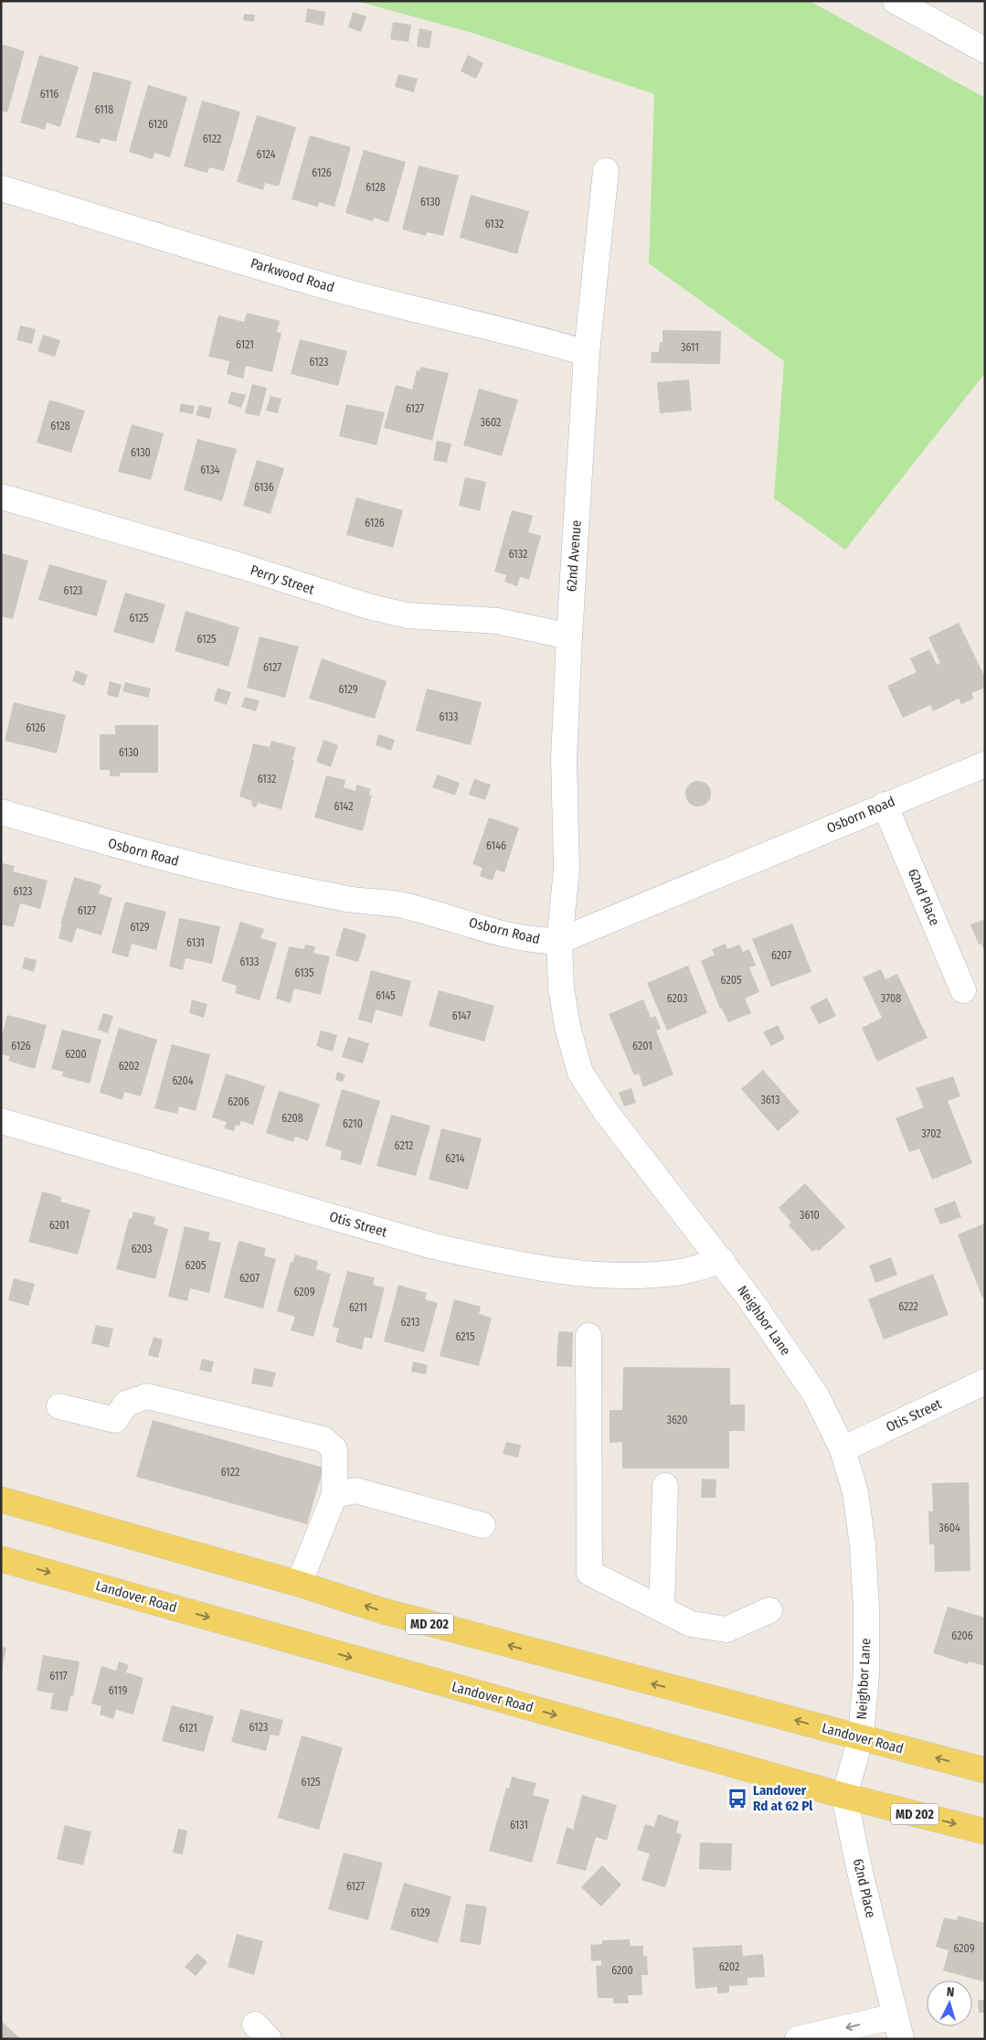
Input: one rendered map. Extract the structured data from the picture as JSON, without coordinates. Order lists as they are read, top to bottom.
{
  "streets": {
    "main road": ["Landover Road", "MD 202"],
    "street": [
      "Parkwood Road",
      "62nd Avenue",
      "Perry Street",
      "Osborn Road",
      "62nd Place",
      "Otis Street",
      "Neighbor Lane"
    ]
  },
  "crossings": [
    ["Parkwood Road", "62nd Avenue"],
    ["62nd Avenue", "Perry Street"],
    ["62nd Avenue", "Osborn Road"],
    ["62nd Avenue", "Neighbor Lane"],
    ["Osborn Road", "62nd Place"],
    ["Osborn Road", "Neighbor Lane"],
    ["62nd Place", "Neighbor Lane"],
    ["62nd Place", "Landover Road"],
    ["Otis Street", "Neighbor Lane"],
    ["Neighbor Lane", "Landover Road"]
  ],
  "places": {
    "bus stop": ["Landover Rd at 62 Pl"]
  },
  "house_numbers": [
    "6116",
    "6118",
    "6120",
    "6122",
    "6124",
    "6126",
    "6128",
    "6130",
    "6132",
    "6121",
    "3611",
    "6123",
    "6127",
    "3602",
    "6128",
    "6130",
    "6134",
    "6136",
    "6126",
    "6132",
    "6123",
    "6125",
    "6125",
    "6127",
    "6129",
    "6133",
    "6126",
    "6130",
    "6132",
    "6142",
    "6146",
    "6123",
    "6127",
    "6129",
    "6131",
    "6207",
    "6133",
    "6135",
    "6205",
    "6145",
    "6203",
    "3708",
    "6147",
    "6126",
    "6201",
    "6200",
    "6202",
    "6204",
    "3613",
    "6206",
    "6208",
    "6210",
    "3702",
    "6212",
    "6214",
    "3610",
    "6201",
    "6203",
    "6205",
    "6207",
    "6209",
    "6222",
    "6211",
    "6213",
    "6215",
    "3620",
    "6122",
    "3604",
    "6206",
    "6117",
    "6119",
    "6123",
    "6121",
    "6125",
    "6131",
    "6127",
    "6129",
    "6209",
    "6202",
    "6200"
  ],
  "north": "top"
}
